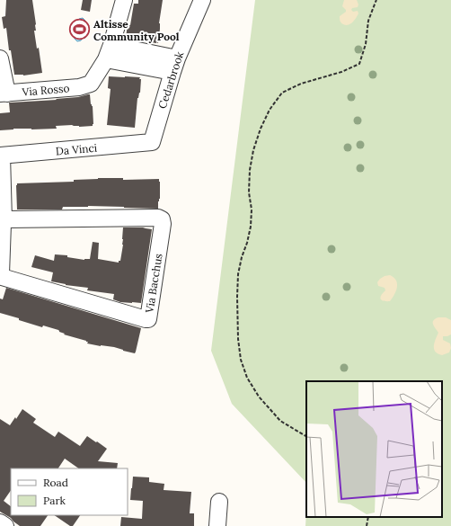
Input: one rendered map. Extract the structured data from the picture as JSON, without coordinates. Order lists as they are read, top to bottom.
{
  "streets": {
    "street": [
      "Cedarbrook",
      "Via Rosso",
      "Da Vinci",
      "Via Bacchus"
    ]
  },
  "crossings": [
    ["Cedarbrook", "Da Vinci"],
    ["Da Vinci", "Via Bacchus"]
  ],
  "places": {
    "sports": ["Altisse Community Pool"]
  },
  "legend": ["Road", "Park"]
}
